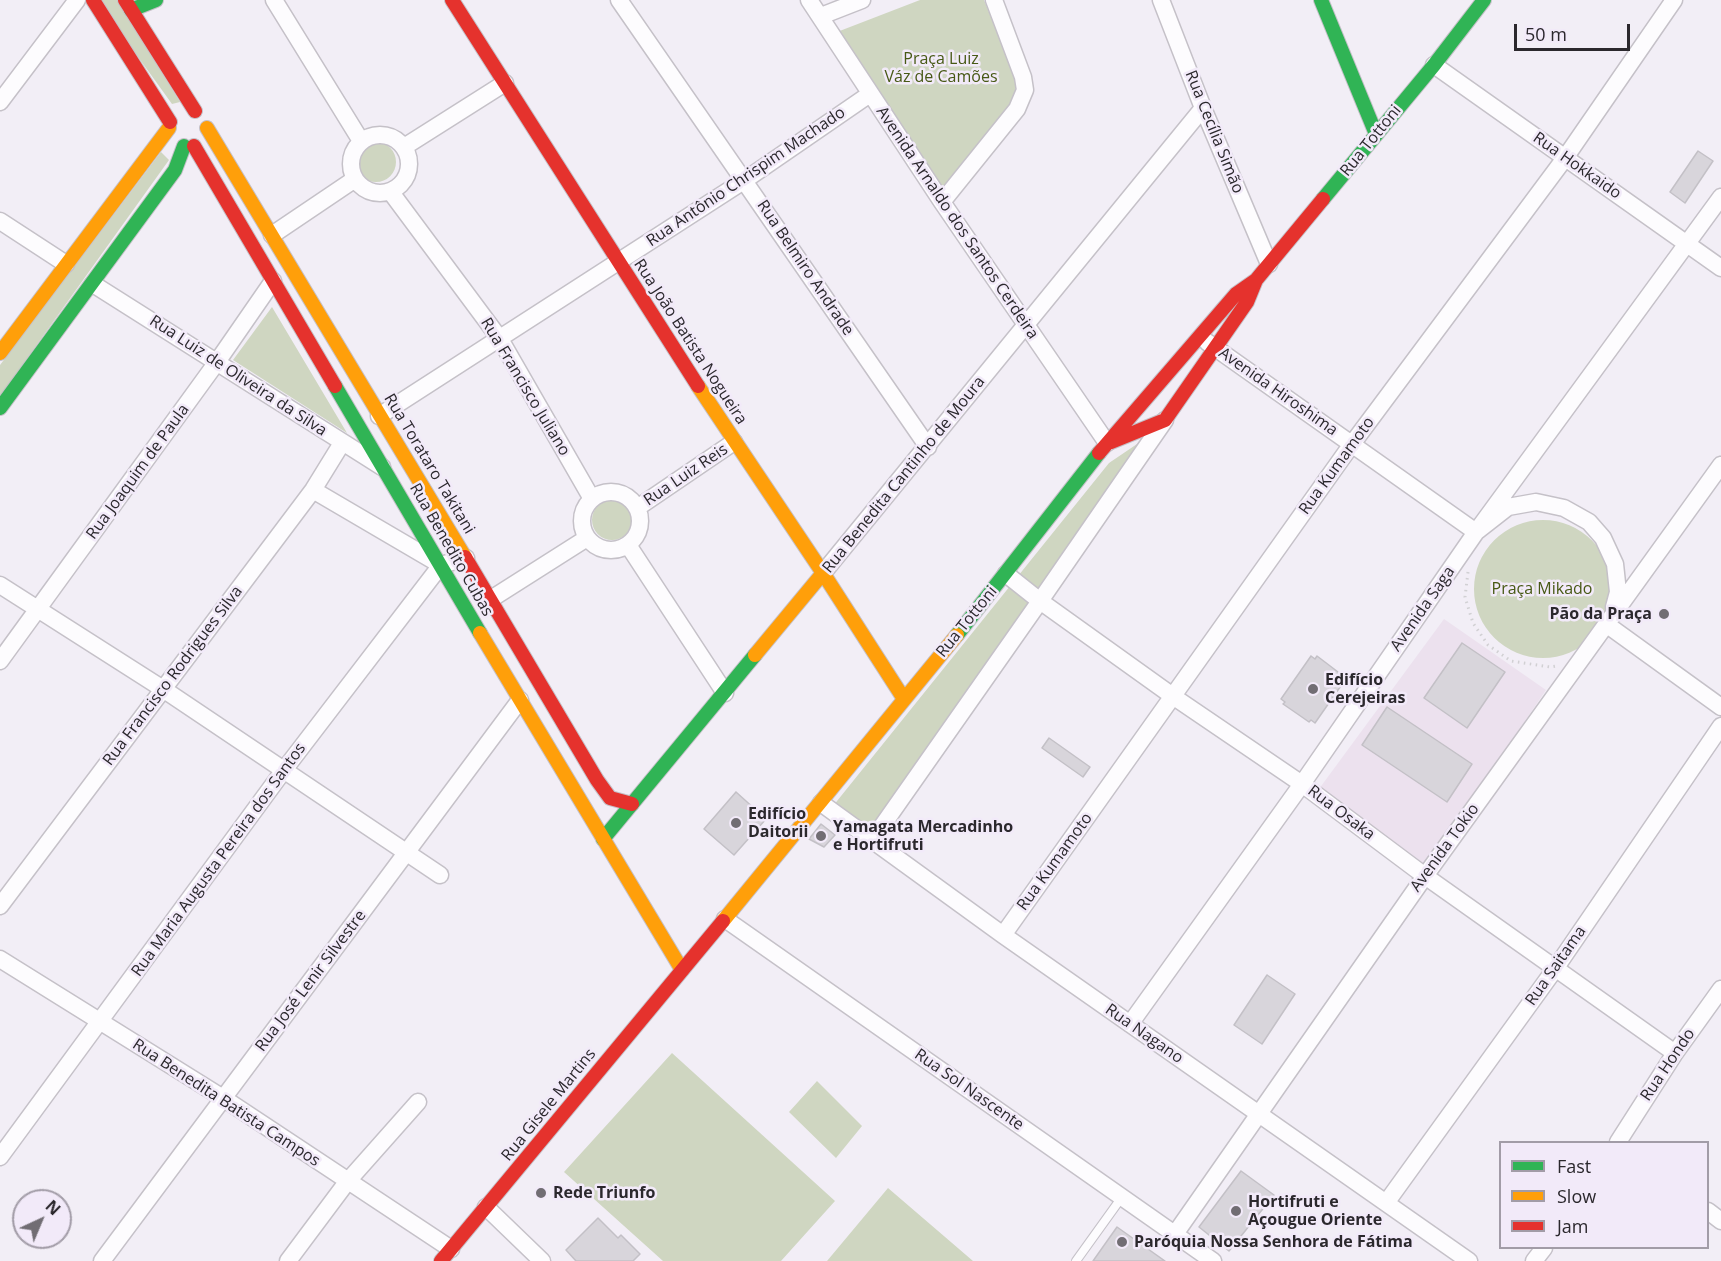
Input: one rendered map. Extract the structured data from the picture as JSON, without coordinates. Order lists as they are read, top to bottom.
{
  "streets": {
    "street": [
      "Rua Cecília Simão",
      "Rua Tottoni",
      "Rua Hokkaido",
      "Rua Antônio Chrispim Machado",
      "Avenida Arnaldo dos Santos Cerdeira",
      "Rua Belmiro Andrade",
      "Rua João Batista Nogueira",
      "Rua Luiz de Oliveira da Silva",
      "Rua Francisco Juliano",
      "Avenida Hiroshima",
      "Rua Torataro Takitani",
      "Rua Kumamoto",
      "Rua Joaquim de Paula",
      "Rua Luiz Reis",
      "Rua Benedita Cantinho de Moura",
      "Rua Benedito Cubas",
      "Avenida Saga",
      "Rua Francisco Rodrigues Silva",
      "Rua Osaka",
      "Avenida Tokio",
      "Rua Maria Augusta Pereira dos Santos",
      "Rua Saitama",
      "Rua José Lenir Silvestre",
      "Rua Nagano",
      "Rua Hondo",
      "Rua Sol Nascente",
      "Rua Benedita Batista Campos",
      "Rua Gisele Martins"
    ]
  },
  "crossings": [
    ["Rua Cecília Simão", "Rua Tottoni"],
    ["Rua Cecília Simão", "Rua Benedita Cantinho de Moura"],
    ["Rua Tottoni", "Rua Hokkaido"],
    ["Rua Tottoni", "Avenida Arnaldo dos Santos Cerdeira"],
    ["Rua Tottoni", "Rua João Batista Nogueira"],
    ["Rua Tottoni", "Avenida Hiroshima"],
    ["Rua Tottoni", "Rua Benedito Cubas"],
    ["Rua Tottoni", "Rua Osaka"],
    ["Rua Tottoni", "Rua Nagano"],
    ["Rua Tottoni", "Rua Sol Nascente"],
    ["Rua Tottoni", "Rua Gisele Martins"],
    ["Rua Hokkaido", "Rua Kumamoto"],
    ["Rua Hokkaido", "Avenida Saga"],
    ["Rua Antônio Chrispim Machado", "Avenida Arnaldo dos Santos Cerdeira"],
    ["Rua Antônio Chrispim Machado", "Rua Belmiro Andrade"],
    ["Rua Antônio Chrispim Machado", "Rua João Batista Nogueira"],
    ["Rua Antônio Chrispim Machado", "Rua Francisco Juliano"],
    ["Rua Antônio Chrispim Machado", "Rua Torataro Takitani"],
    ["Avenida Arnaldo dos Santos Cerdeira", "Rua Benedita Cantinho de Moura"],
    ["Rua Belmiro Andrade", "Rua Benedita Cantinho de Moura"],
    ["Rua João Batista Nogueira", "Rua Luiz Reis"],
    ["Rua João Batista Nogueira", "Rua Benedita Cantinho de Moura"],
    ["Rua Luiz de Oliveira da Silva", "Rua Joaquim de Paula"],
    ["Rua Luiz de Oliveira da Silva", "Rua Benedito Cubas"],
    ["Rua Luiz de Oliveira da Silva", "Rua Francisco Rodrigues Silva"],
    ["Rua Francisco Juliano", "Rua Luiz Reis"],
    ["Avenida Hiroshima", "Rua Kumamoto"],
    ["Avenida Hiroshima", "Avenida Saga"],
    ["Rua Torataro Takitani", "Rua Benedita Cantinho de Moura"],
    ["Rua Torataro Takitani", "Rua Benedito Cubas"],
    ["Rua Kumamoto", "Rua Osaka"],
    ["Rua Kumamoto", "Rua Nagano"],
    ["Rua Joaquim de Paula", "Rua Benedito Cubas"],
    ["Rua Benedita Cantinho de Moura", "Rua Benedito Cubas"],
    ["Rua Benedito Cubas", "Rua Maria Augusta Pereira dos Santos"],
    ["Rua Benedito Cubas", "Rua José Lenir Silvestre"],
    ["Rua Benedito Cubas", "Rua Gisele Martins"],
    ["Avenida Saga", "Rua Osaka"],
    ["Avenida Saga", "Rua Nagano"],
    ["Rua Osaka", "Avenida Tokio"],
    ["Rua Osaka", "Rua Saitama"],
    ["Rua Osaka", "Rua Hondo"],
    ["Avenida Tokio", "Rua Nagano"],
    ["Avenida Tokio", "Rua Sol Nascente"],
    ["Rua Maria Augusta Pereira dos Santos", "Rua Benedita Batista Campos"],
    ["Rua Saitama", "Rua Nagano"],
    ["Rua José Lenir Silvestre", "Rua Benedita Batista Campos"],
    ["Rua Benedita Batista Campos", "Rua Gisele Martins"]
  ],
  "parks": ["Praça Luiz Váz de Camões", "Praça Mikado"],
  "places": [
    "Pão da Praça",
    "Edifício Cerejeiras",
    "Edifício Daitorii",
    "Yamagata Mercadinho e Hortifruti",
    "Rede Triunfo",
    "Hortifruti e Açougue Oriente",
    "Paróquia Nossa Senhora de Fátima"
  ],
  "legend": ["Fast", "Slow", "Jam"],
  "scale_bar": "50 m",
  "north": "top right"
}
